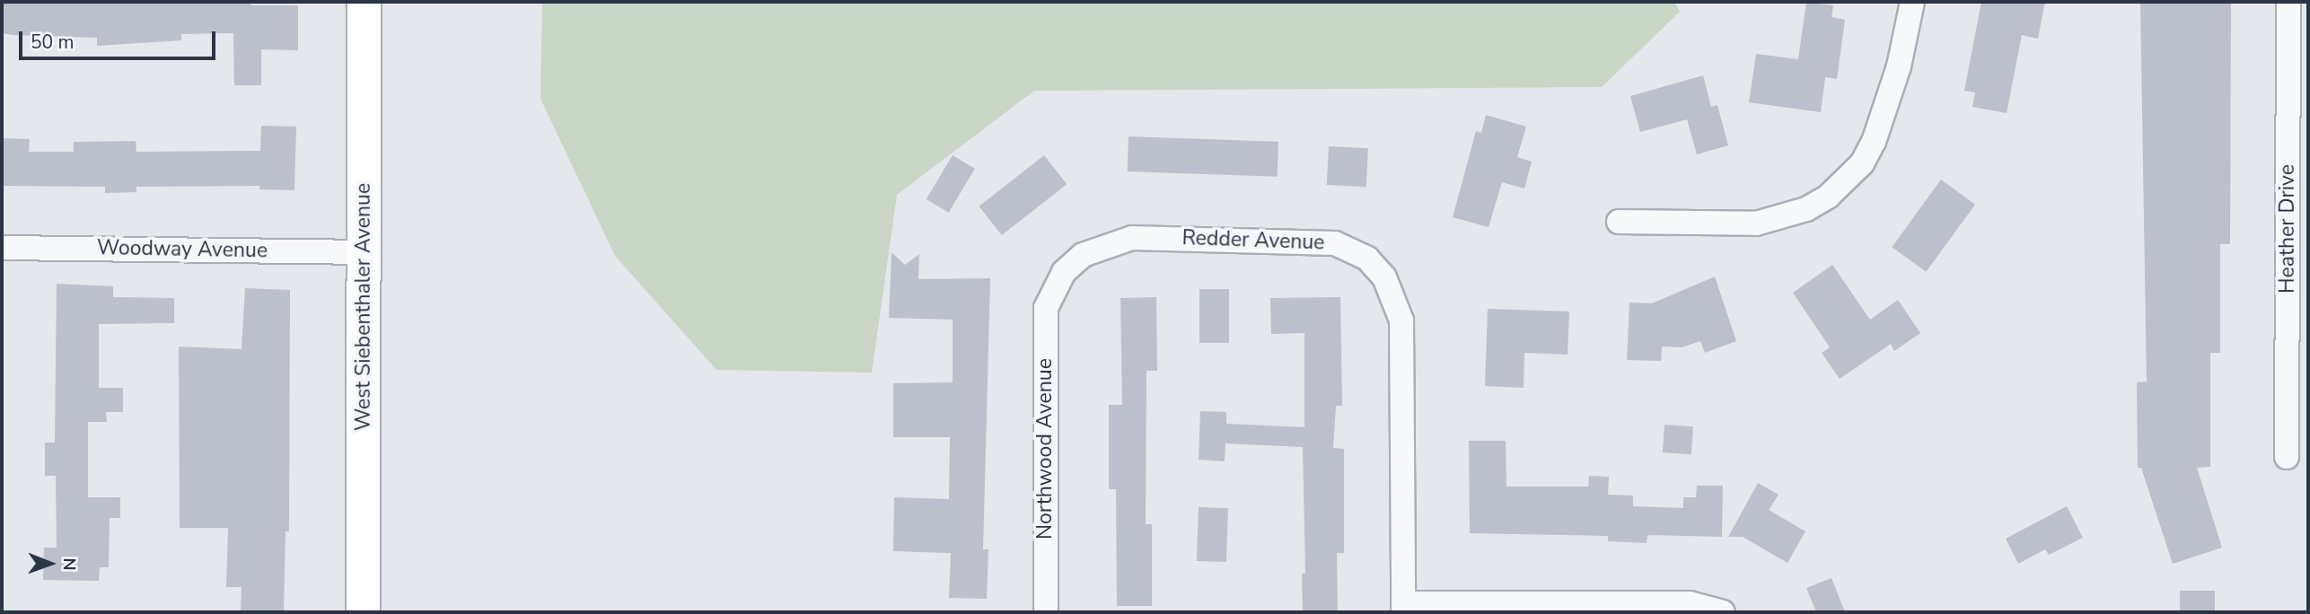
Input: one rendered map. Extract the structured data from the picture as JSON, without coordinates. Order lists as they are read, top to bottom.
{
  "streets": {
    "main road": ["West Siebenthaler Avenue"],
    "street": [
      "Heather Drive",
      "Redder Avenue",
      "Woodway Avenue",
      "Northwood Avenue"
    ]
  },
  "crossings": [
    ["Redder Avenue", "Northwood Avenue"],
    ["Woodway Avenue", "West Siebenthaler Avenue"]
  ],
  "scale_bar": "50 m",
  "north": "right"
}
